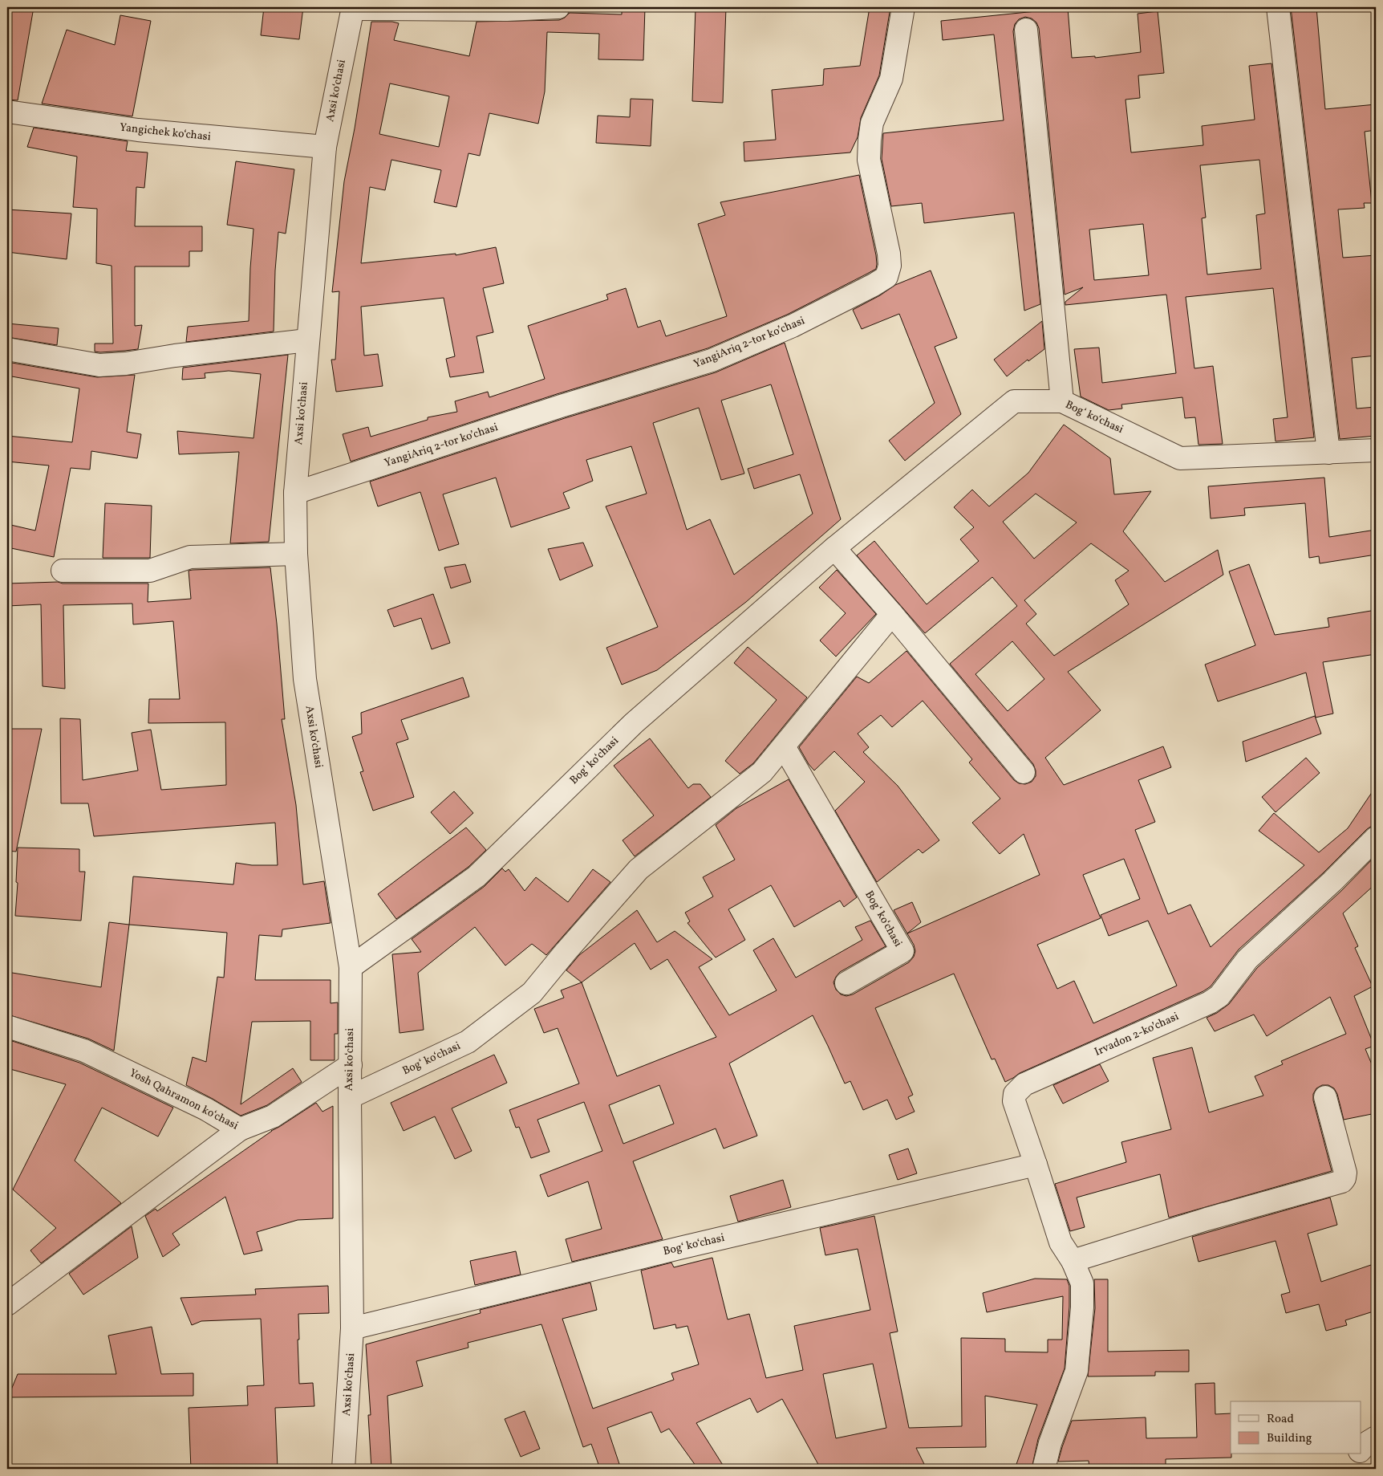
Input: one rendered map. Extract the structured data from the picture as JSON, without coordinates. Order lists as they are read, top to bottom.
{
  "streets": {
    "street": [
      "Axsi koʻchasi",
      "Yangichek koʻchasi",
      "YangiАriq 2-tor koʼchasi",
      "Bogʻ koʻchasi",
      "Irvadon 2-koʼchasi",
      "Yosh Qahramon koʻchasi"
    ]
  },
  "crossings": [
    ["Axsi koʻchasi", "Yangichek koʻchasi"],
    ["Axsi koʻchasi", "YangiАriq 2-tor koʼchasi"],
    ["Axsi koʻchasi", "Bogʻ koʻchasi"],
    ["Axsi koʻchasi", "Yosh Qahramon koʻchasi"],
    ["Bogʻ koʻchasi", "Irvadon 2-koʼchasi"]
  ],
  "legend": ["Road", "Building"]
}
